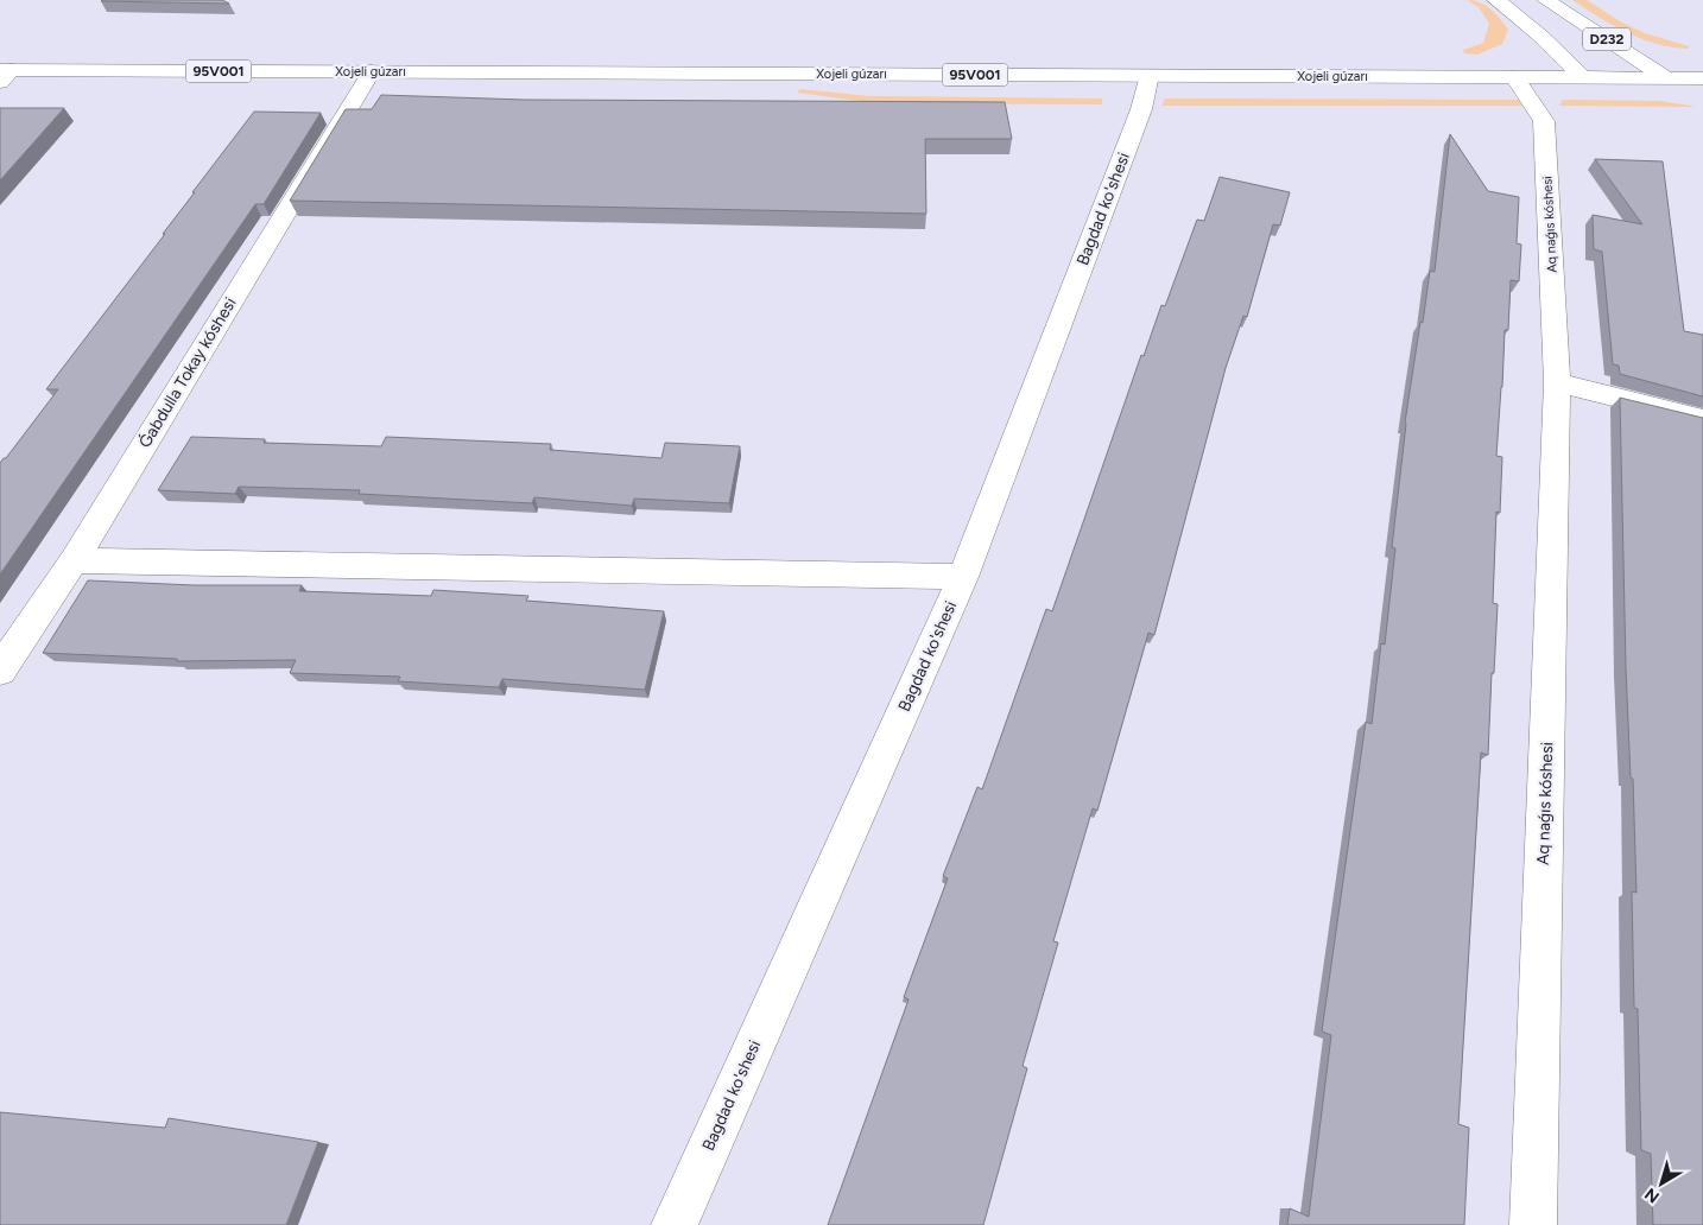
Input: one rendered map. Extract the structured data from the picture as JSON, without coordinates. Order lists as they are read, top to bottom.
{
  "streets": {
    "street": [
      "D232",
      "95V001",
      "Xojeli gúzarı",
      "Bagdad ko'shesi",
      "Aq naǵıs kóshesi",
      "Ǵabdulla Tokay kóshesi"
    ]
  },
  "crossings": [
    ["D232", "Xojeli gúzarı"],
    ["Xojeli gúzarı", "Bagdad ko'shesi"],
    ["Xojeli gúzarı", "Aq naǵıs kóshesi"],
    ["Xojeli gúzarı", "Ǵabdulla Tokay kóshesi"]
  ],
  "north": "bottom left"
}
